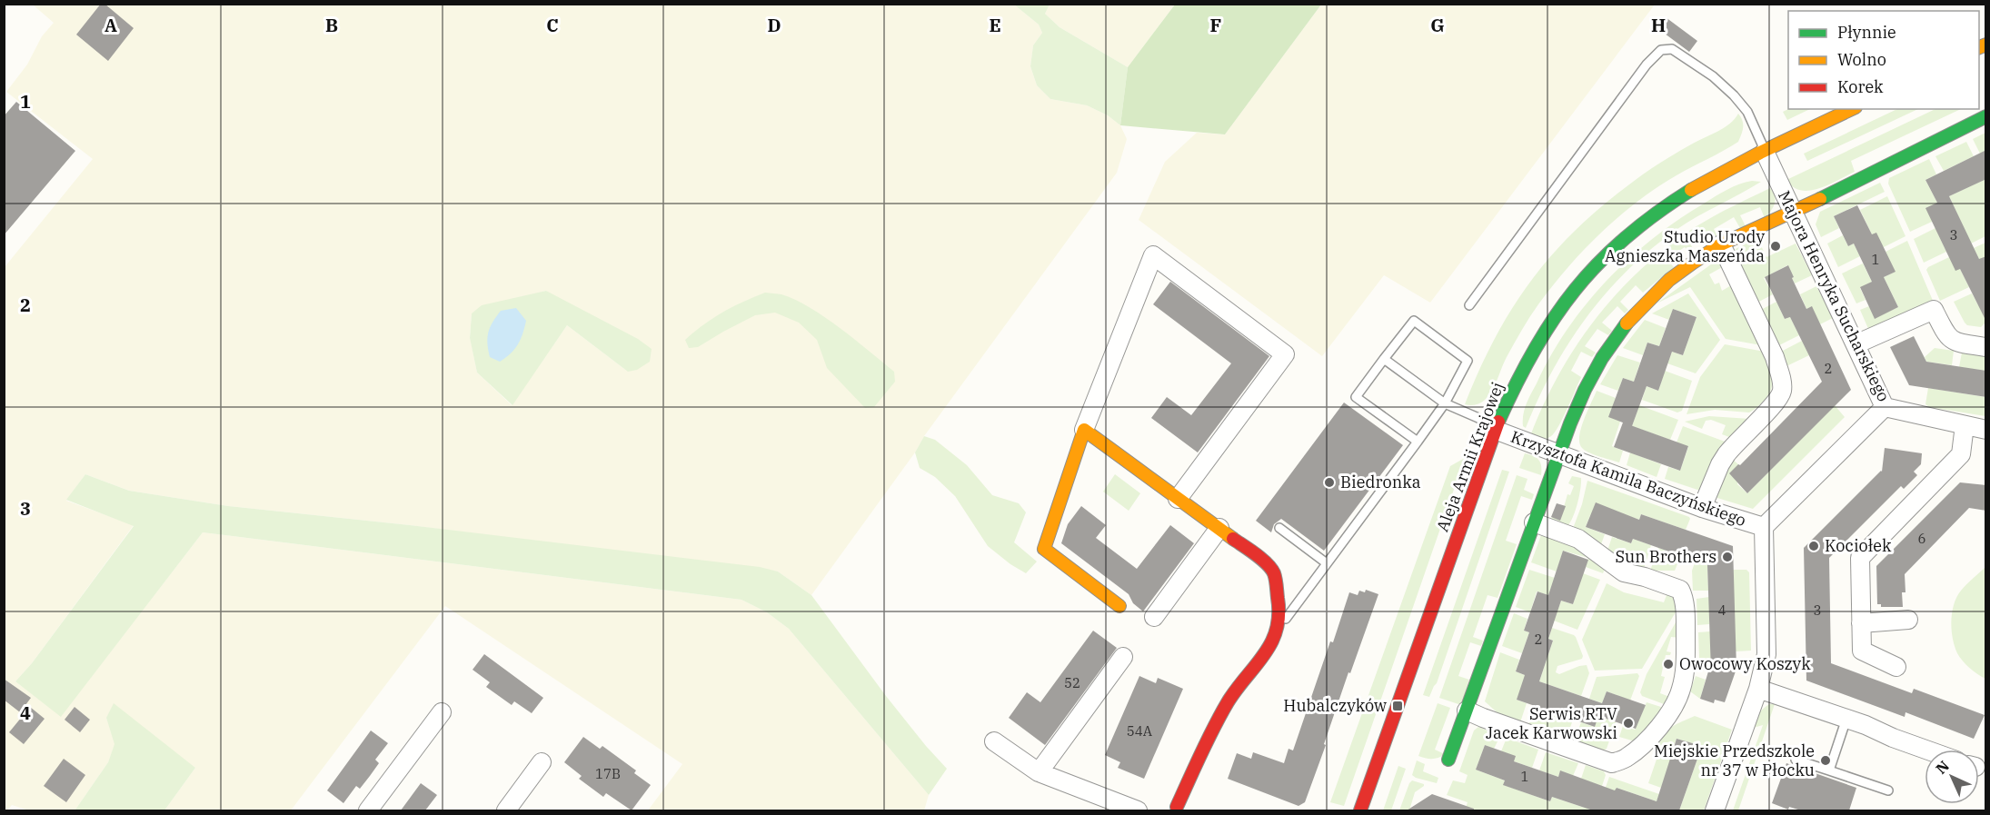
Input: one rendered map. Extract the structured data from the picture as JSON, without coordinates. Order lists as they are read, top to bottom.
{
  "streets": {
    "street": ["Majora Henryka Sucharskiego", "Aleja Armii Krajowej", "Krzysztofa Kamila Baczyńskiego"]
  },
  "crossings": [
    ["Majora Henryka Sucharskiego", "Aleja Armii Krajowej"],
    ["Aleja Armii Krajowej", "Krzysztofa Kamila Baczyńskiego"]
  ],
  "places": {
    "other": [
      "Studio Urody Agnieszka Maszeńda",
      "Biedronka",
      "Kociołek",
      "Sun Brothers",
      "Owocowy Koszyk",
      "Serwis RTV Jacek Karwowski",
      "Miejskie Przedszkole nr 37 w Płocku"
    ],
    "transit": ["Hubalczyków"]
  },
  "house_numbers": [
    "3",
    "1",
    "2",
    "6",
    "4",
    "3",
    "2",
    "52",
    "54A",
    "17B",
    "1"
  ],
  "legend": ["Płynnie", "Wolno", "Korek"],
  "north": "top left",
  "grid": {
    "columns": [
      "A",
      "B",
      "C",
      "D",
      "E",
      "F",
      "G",
      "H"
    ],
    "rows": [
      "1",
      "2",
      "3",
      "4"
    ]
  }
}
